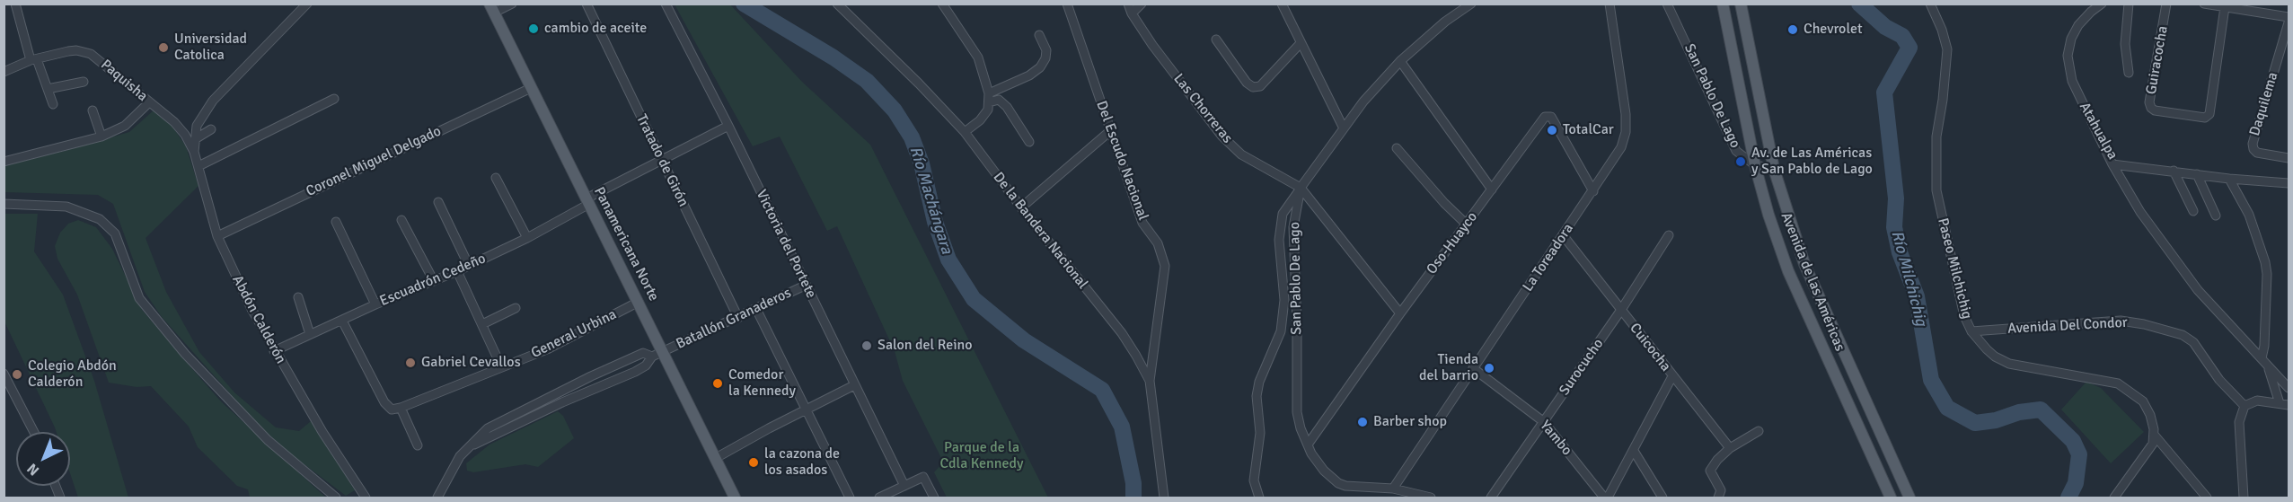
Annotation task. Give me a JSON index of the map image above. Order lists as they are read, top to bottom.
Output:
{
  "streets": {
    "main road": ["Panamericana Norte", "Avenida de las Américas"],
    "street": [
      "Guiracocha",
      "Paquisha",
      "San Pablo De Lago",
      "Daquilema",
      "Las Chorreras",
      "Atahualpa",
      "Tratado de Girón",
      "Del Escudo Nacional",
      "Coronel Miguel Delgado",
      "De la Bandera Nacional",
      "Oso-Huayco",
      "Victoria del Portete",
      "La Toreadora",
      "Paseo Milchichig",
      "Escuadrón Cedeño",
      "Batallón Granaderos",
      "Abdón Calderón",
      "Avenida Del Condor",
      "General Urbina",
      "Cuicocha",
      "Surocucho",
      "Yambo"
    ]
  },
  "crossings": [
    ["Paquisha", "Abdón Calderón"],
    ["San Pablo De Lago", "Las Chorreras"],
    ["San Pablo De Lago", "Oso-Huayco"],
    ["San Pablo De Lago", "La Toreadora"],
    ["San Pablo De Lago", "Avenida de las Américas"],
    ["Tratado de Girón", "Escuadrón Cedeño"],
    ["Tratado de Girón", "Batallón Granaderos"],
    ["Del Escudo Nacional", "De la Bandera Nacional"],
    ["Coronel Miguel Delgado", "Panamericana Norte"],
    ["Coronel Miguel Delgado", "Abdón Calderón"],
    ["Oso-Huayco", "La Toreadora"],
    ["Panamericana Norte", "Escuadrón Cedeño"],
    ["Panamericana Norte", "Batallón Granaderos"],
    ["Panamericana Norte", "General Urbina"],
    ["Victoria del Portete", "Escuadrón Cedeño"],
    ["Victoria del Portete", "Batallón Granaderos"],
    ["La Toreadora", "Cuicocha"],
    ["La Toreadora", "Yambo"],
    ["Paseo Milchichig", "Avenida Del Condor"],
    ["Escuadrón Cedeño", "Abdón Calderón"],
    ["Cuicocha", "Surocucho"],
    ["Cuicocha", "Yambo"],
    ["Surocucho", "Yambo"]
  ],
  "water": ["Río Machángara", "Río Milchichig"],
  "parks": ["Parque de la Cdla Kennedy"],
  "places": [
    "cambio de aceite",
    "Chevrolet",
    "Universidad Catolica",
    "TotalCar",
    "Av. de Las Américas y San Pablo de Lago",
    "Salon del Reino",
    "Gabriel Cevallos",
    "Tienda del barrio",
    "Colegio Abdón Calderón",
    "Comedor la Kennedy",
    "Barber shop",
    "la cazona de los asados"
  ],
  "north": "bottom left"
}
